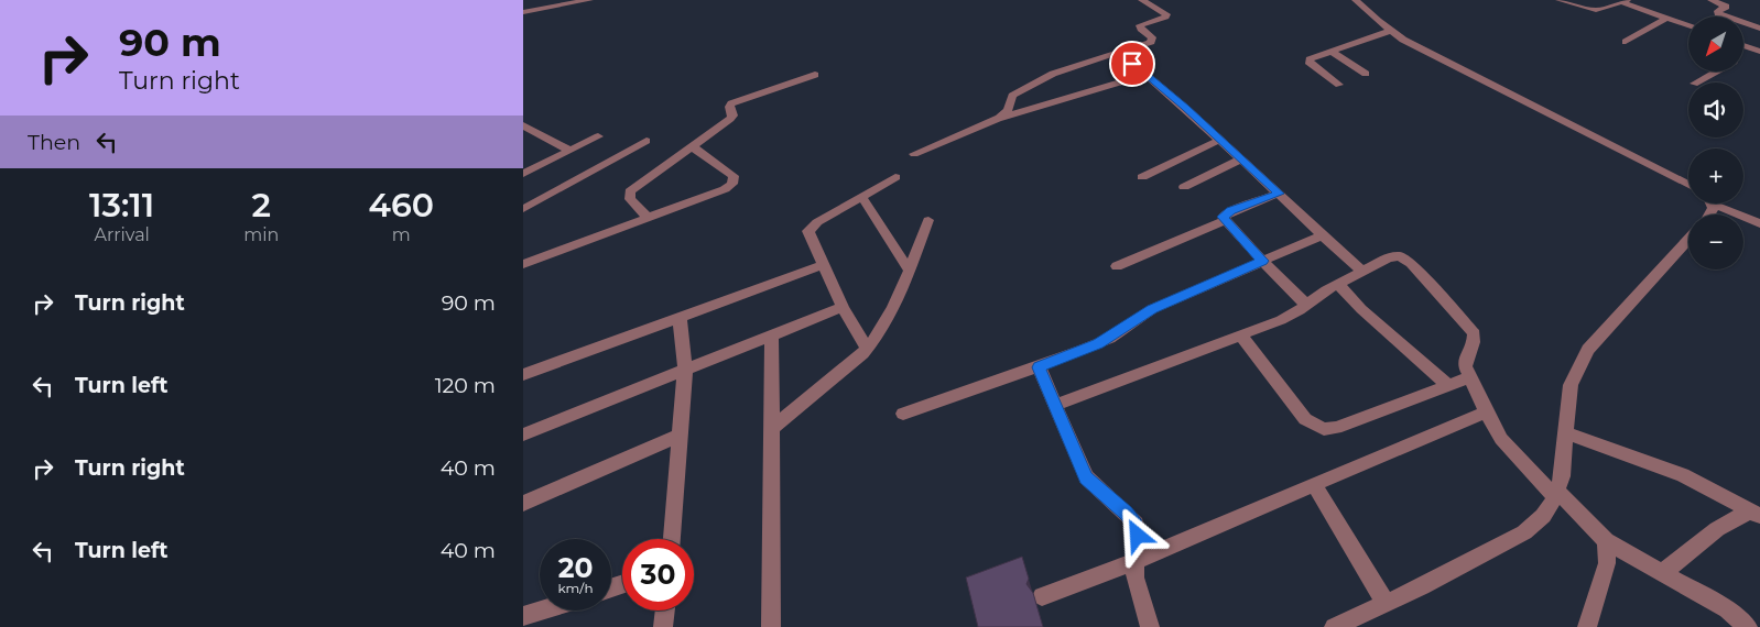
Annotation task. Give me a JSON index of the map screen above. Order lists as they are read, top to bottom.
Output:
{
  "north": "bottom left",
  "page": {
    "turn": ["90 m", "Turn right"],
    "map_buttons": ["+", "−"],
    "then": "Then",
    "eta": [
      "13:11",
      "Arrival",
      "2",
      "min",
      "460",
      "m"
    ],
    "list": [
      {
        "name": "Turn right",
        "value": "90 m"
      },
      {
        "name": "Turn left",
        "value": "120 m"
      },
      {
        "name": "Turn right",
        "value": "40 m"
      },
      {
        "name": "Turn left",
        "value": "40 m"
      }
    ],
    "speed": "20 km/h",
    "limit": "30"
  }
}
